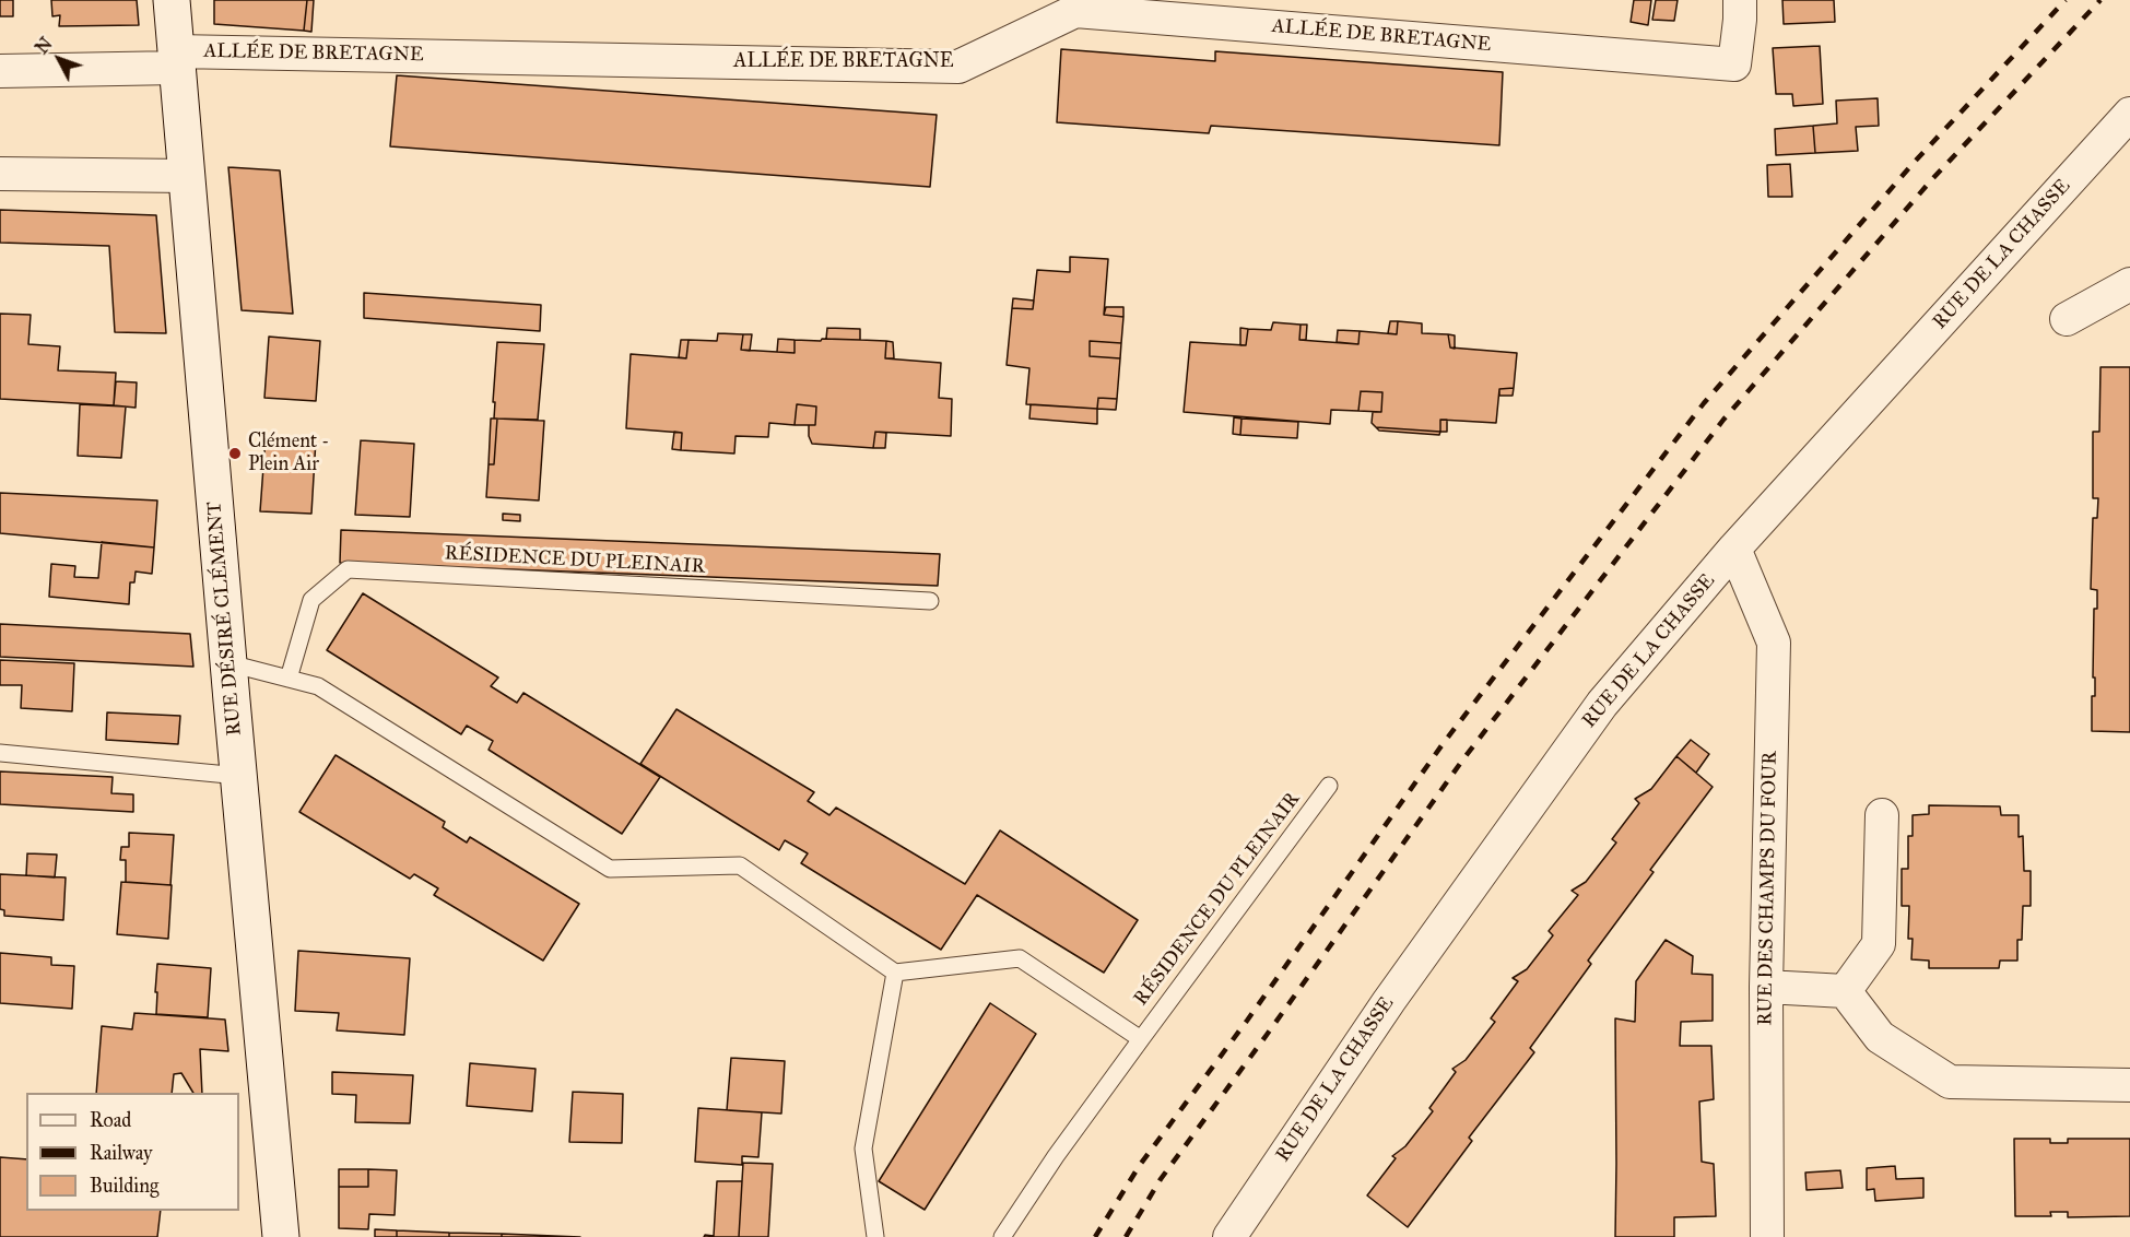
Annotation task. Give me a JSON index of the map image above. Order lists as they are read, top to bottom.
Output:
{
  "streets": {
    "main road": ["RUE DÉSIRÉ CLÉMENT"],
    "street": ["ALLÉE DE BRETAGNE", "RUE DE LA CHASSE", "RUE DES CHAMPS DU FOUR"],
    "lane": ["RÉSIDENCE DU PLEINAIR"]
  },
  "crossings": [
    ["ALLÉE DE BRETAGNE", "RUE DÉSIRÉ CLÉMENT"],
    ["RUE DE LA CHASSE", "RUE DES CHAMPS DU FOUR"]
  ],
  "places": ["Clément - Plein Air"],
  "legend": ["Road", "Railway", "Building"],
  "north": "top left"
}
